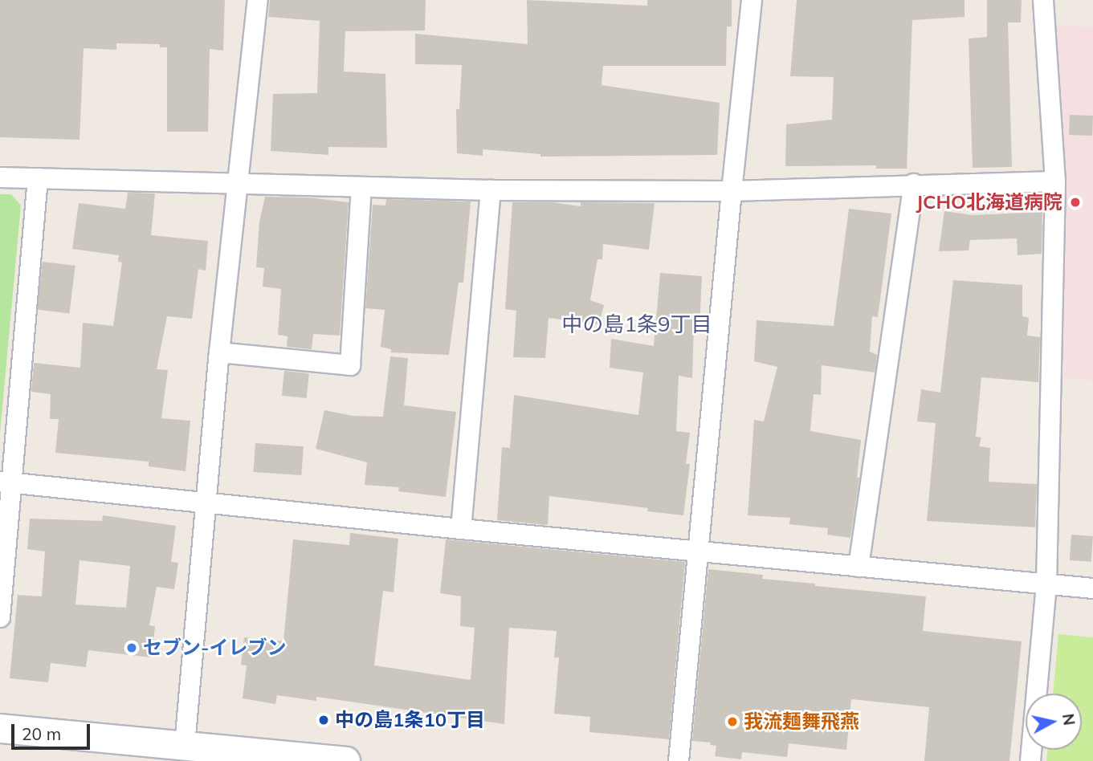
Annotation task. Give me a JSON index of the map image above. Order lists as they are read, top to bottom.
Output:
{
  "districts": ["中の島1条9丁目"],
  "places": [
    "JCHO北海道病院",
    "セブン-イレブン",
    "中の島1条10丁目",
    "我流麺舞飛燕"
  ],
  "scale_bar": "20 m",
  "north": "right"
}
